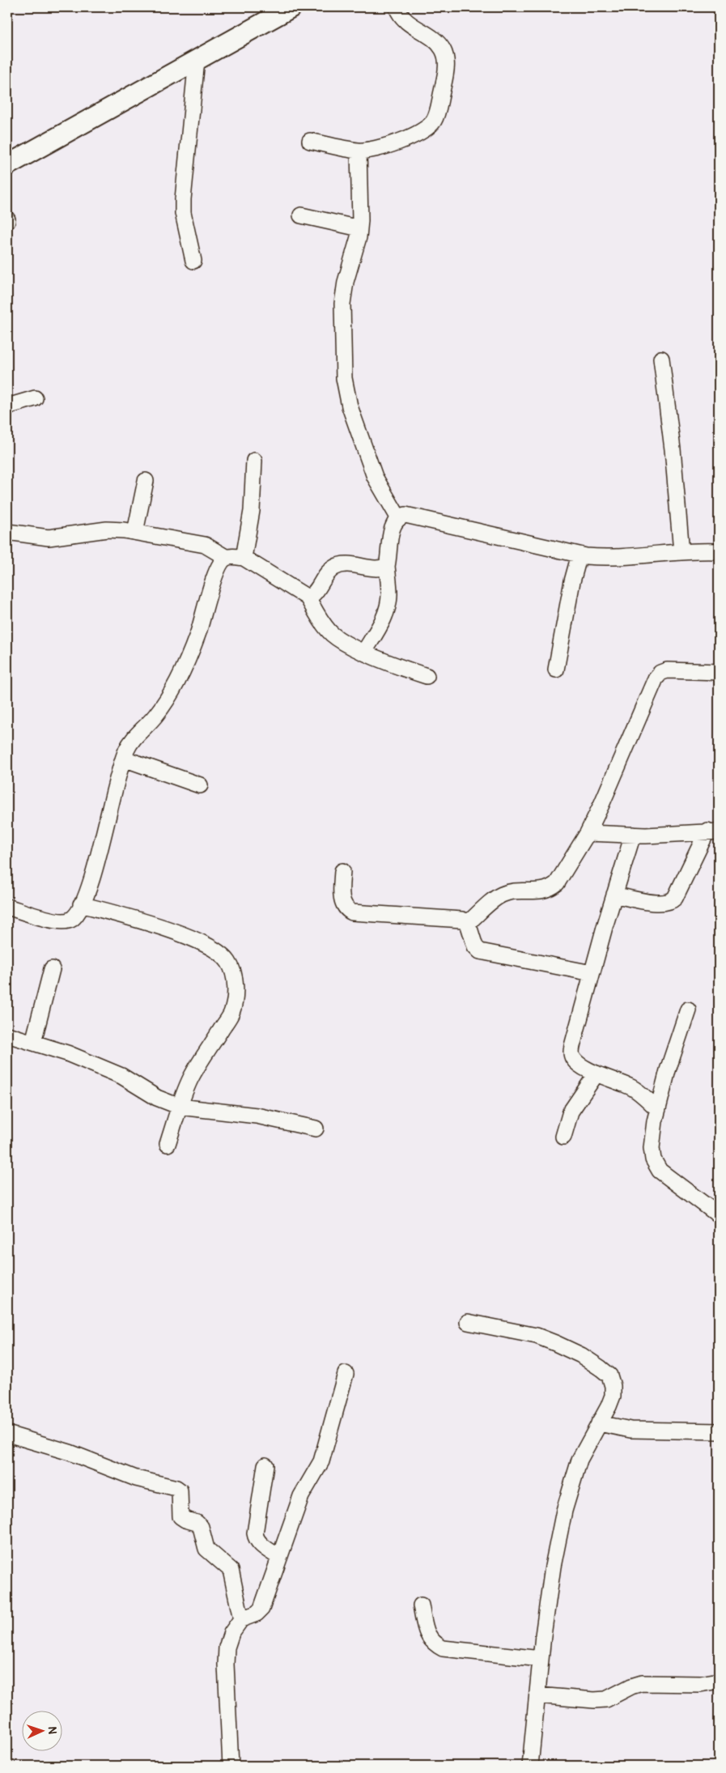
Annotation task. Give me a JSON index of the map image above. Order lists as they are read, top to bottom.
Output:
{
  "north": "right"
}
